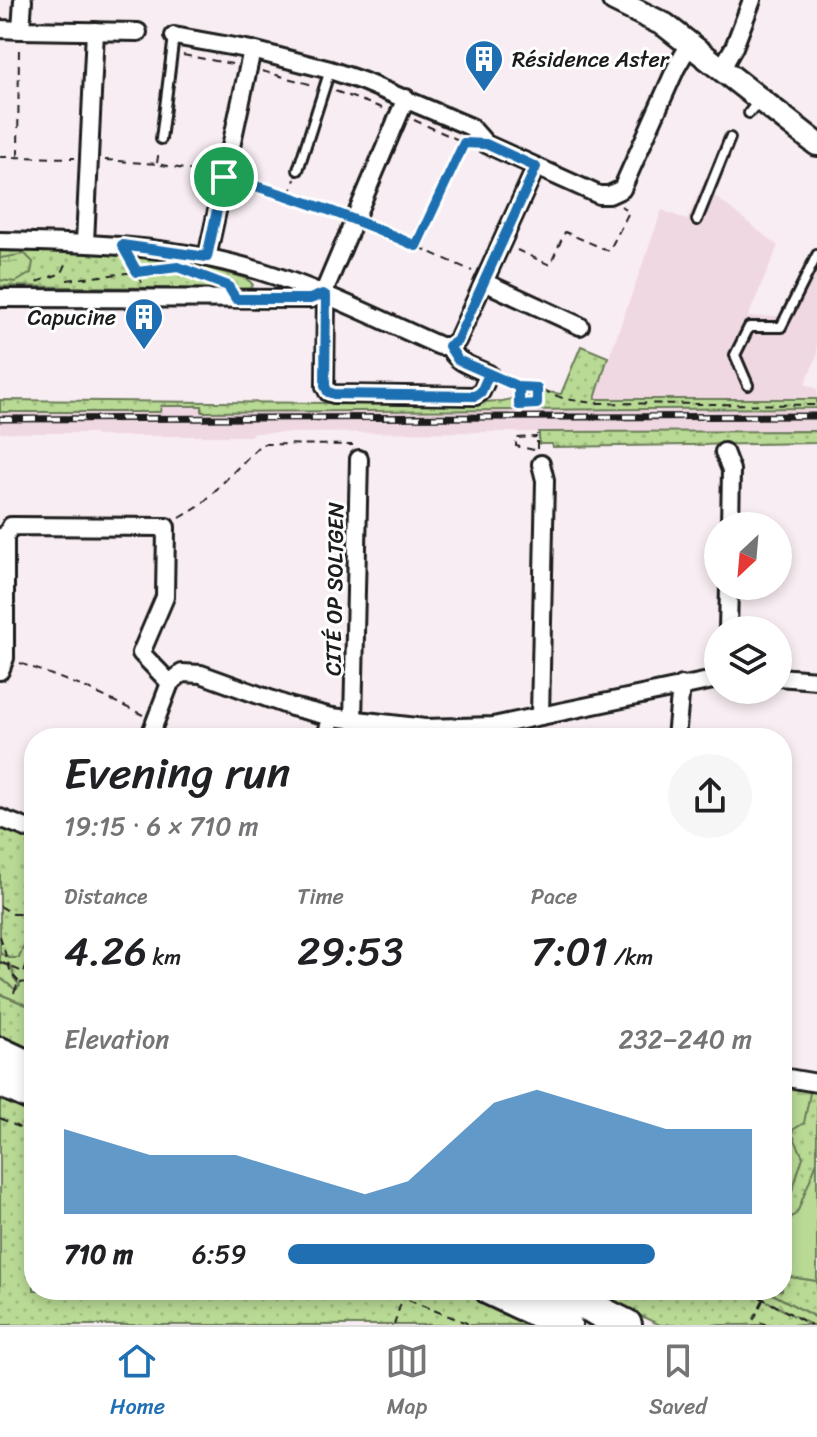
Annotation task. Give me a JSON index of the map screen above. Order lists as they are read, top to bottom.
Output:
{
  "streets": {
    "street": ["CITÉ OP SOLTGEN"]
  },
  "places": {
    "building": ["Résidence Aster", "Capucine"]
  },
  "north": "bottom left",
  "page": {
    "heading": ["Evening run", "19:15 · 6 × 710 m"],
    "stats": [
      ["Distance", "4.26 km"],
      ["Time", "29:53"],
      ["Pace", "7:01 /km"]
    ],
    "chart": ["Elevation", "232–240 m"],
    "list": [
      {
        "name": "710 m",
        "note": "6:59"
      }
    ],
    "tabs": ["Home", "Map", "Saved"]
  }
}
